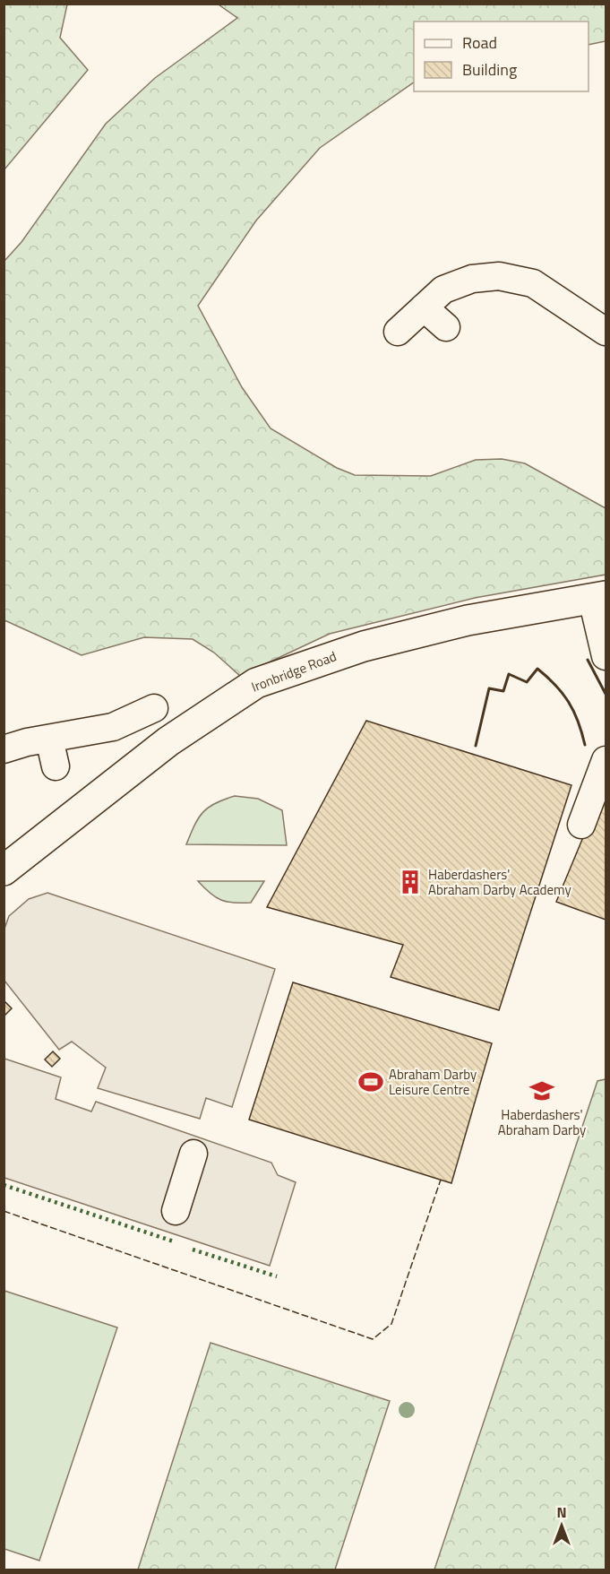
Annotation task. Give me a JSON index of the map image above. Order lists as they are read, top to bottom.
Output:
{
  "streets": {
    "main road": ["Ironbridge Road"]
  },
  "places": {
    "building": ["Haberdashers' Abraham Darby Academy"],
    "sports": ["Abraham Darby Leisure Centre"],
    "school or university": ["Haberdashers' Abraham Darby"]
  },
  "legend": ["Road", "Building"],
  "north": "top"
}
